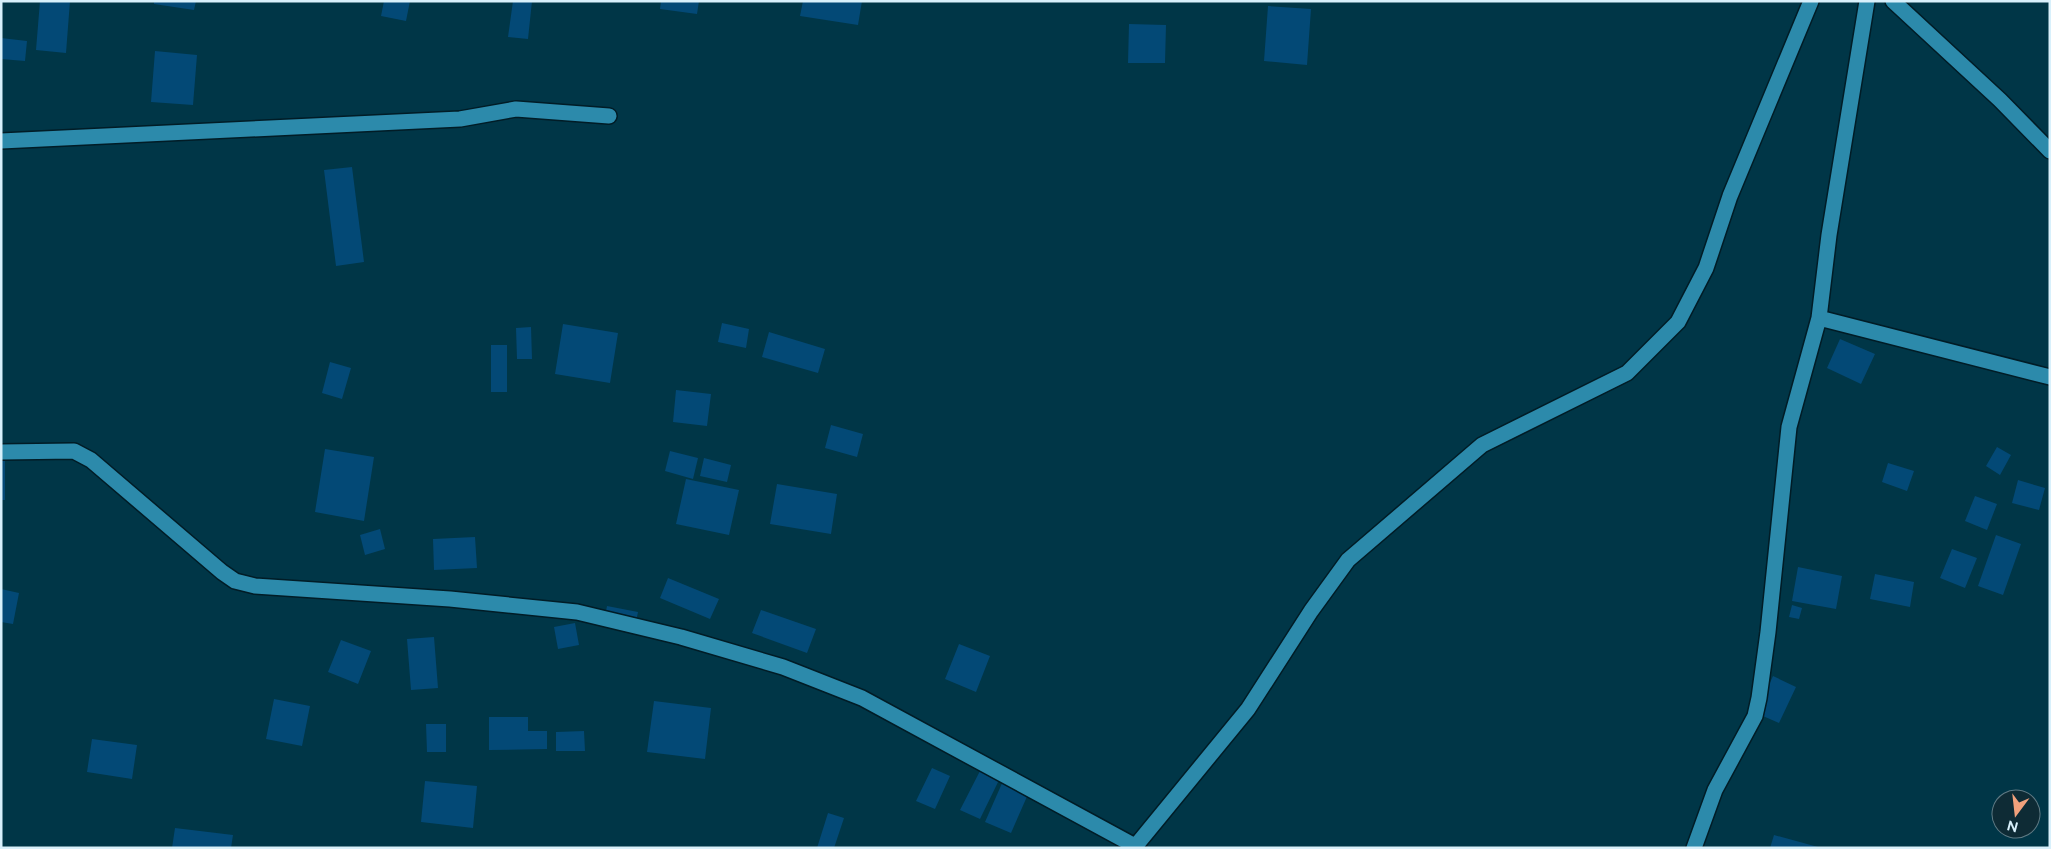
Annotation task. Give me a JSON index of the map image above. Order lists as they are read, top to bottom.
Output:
{
  "north": "bottom"
}
